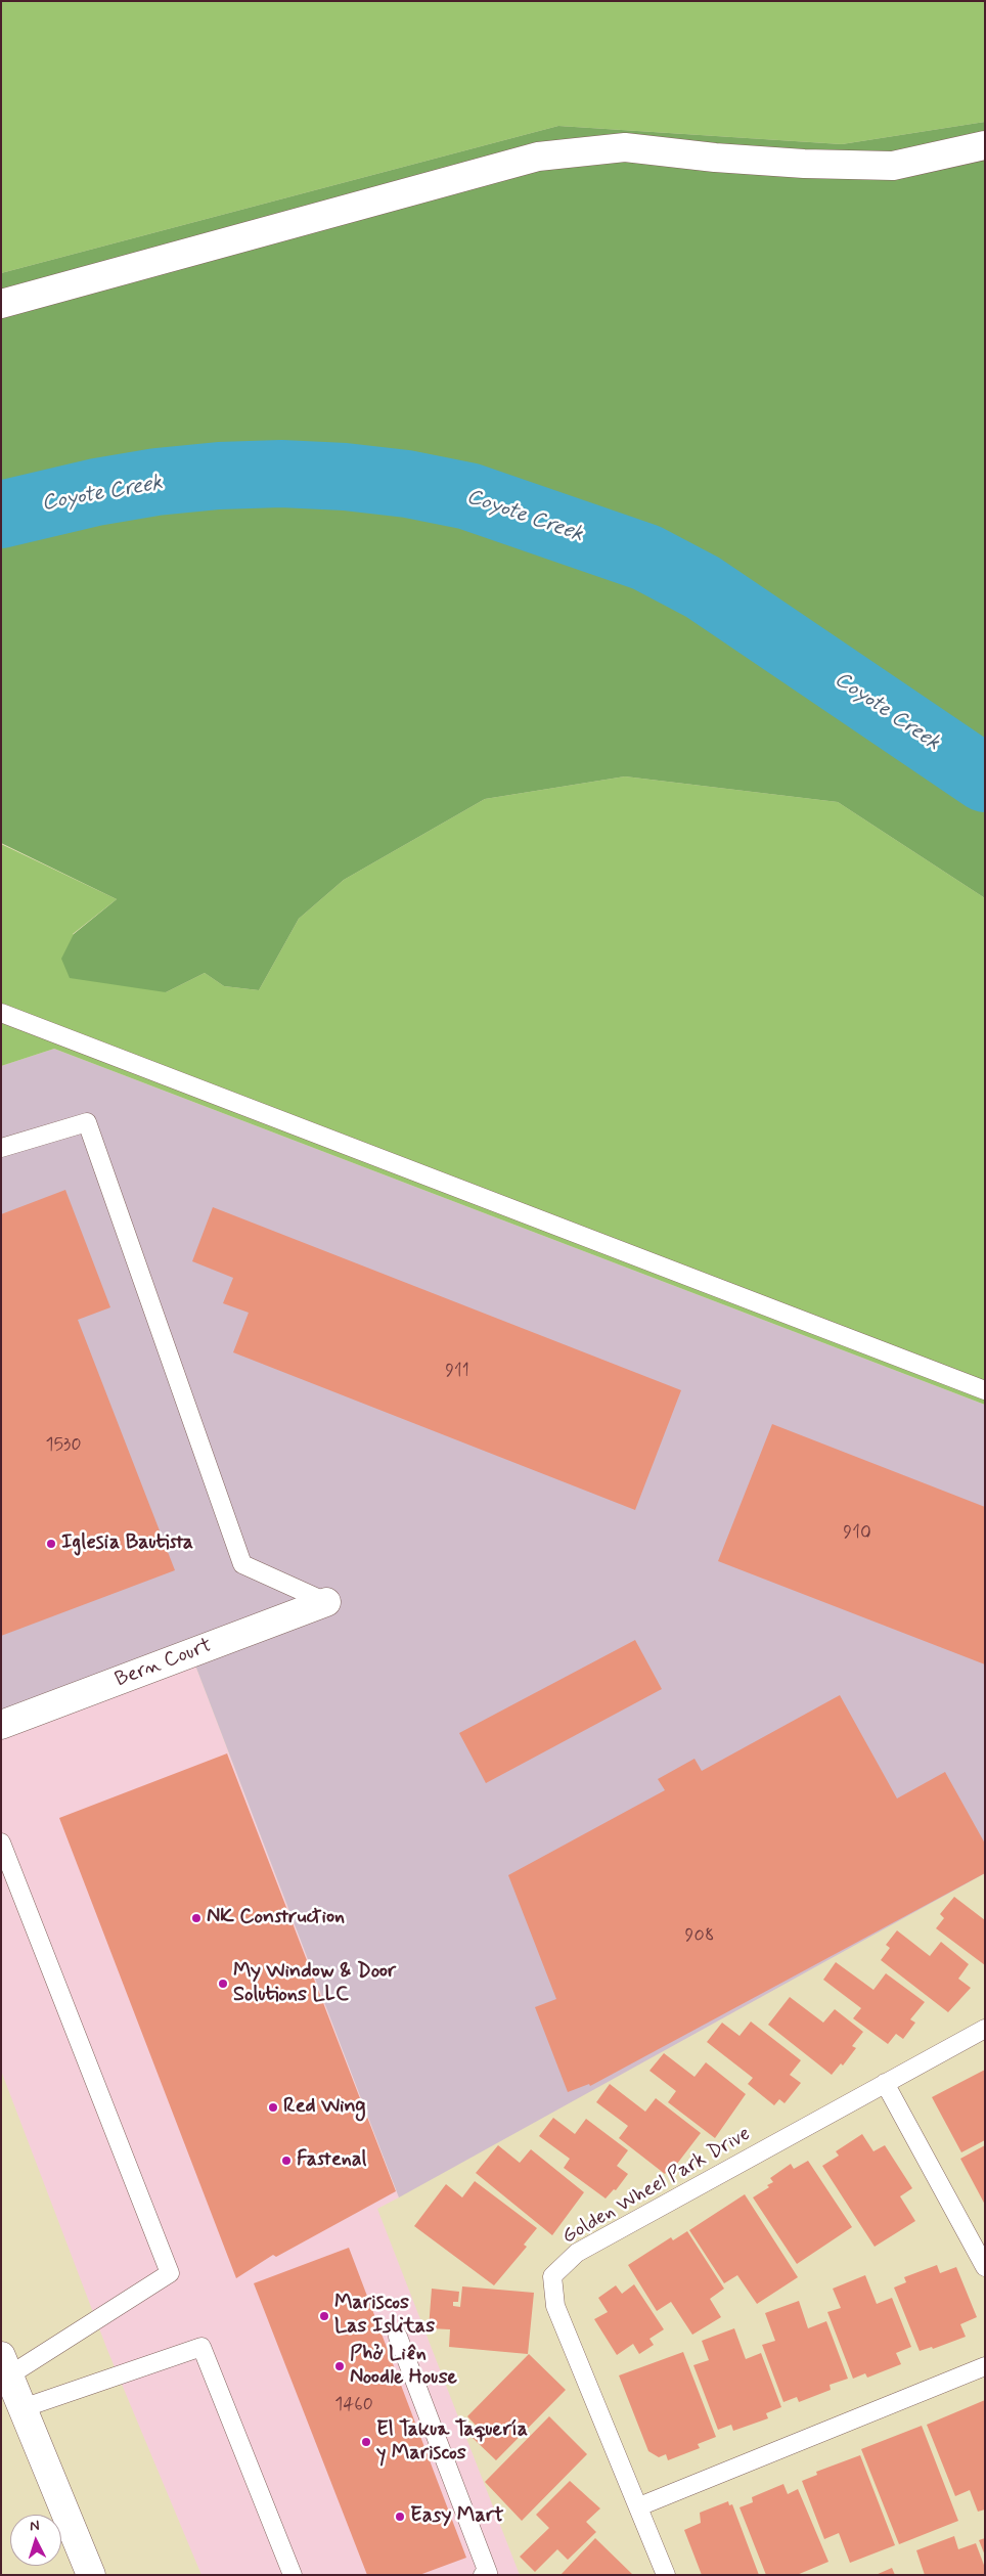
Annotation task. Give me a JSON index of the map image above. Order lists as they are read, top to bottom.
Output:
{
  "streets": {
    "street": ["Bern Court"],
    "lane": ["Golden Wheel Park Drive"]
  },
  "water": ["Coyote Creek"],
  "places": [
    "Iglesia Bautista",
    "NK Construction",
    "My Window & Door Solutions LLC",
    "Red Wing",
    "Fastenal",
    "Mariscos Las Islitas",
    "Phở Liên Noodle House",
    "El Takua Taquería y Mariscos",
    "Easy Mart"
  ],
  "house_numbers": [
    "911",
    "1530",
    "910",
    "908",
    "1460"
  ],
  "north": "top"
}
